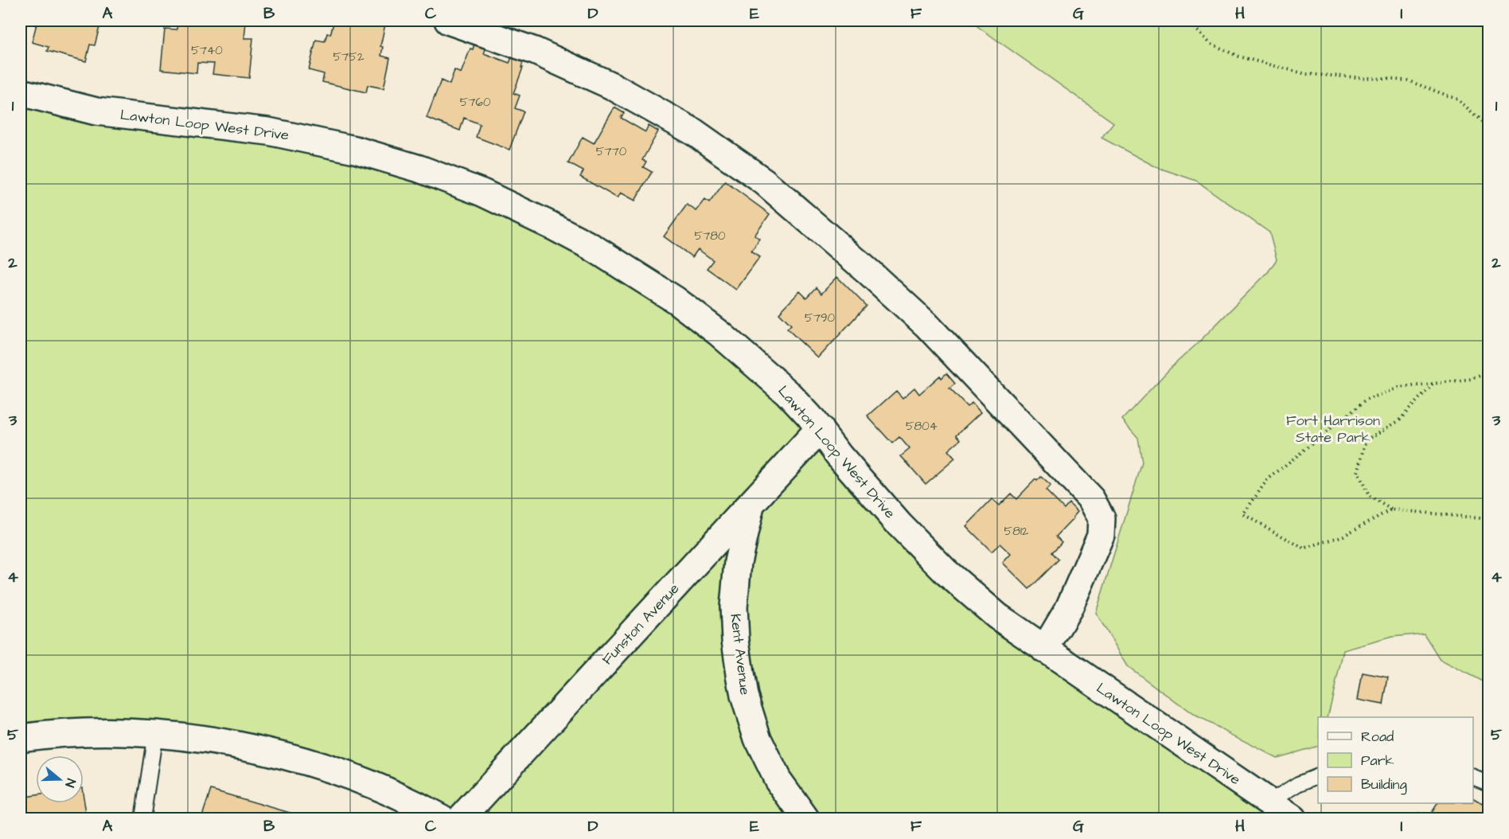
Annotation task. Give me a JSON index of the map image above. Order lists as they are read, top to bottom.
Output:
{
  "streets": {
    "street": ["Lawton Loop West Drive", "Funston Avenue", "Kent Avenue"]
  },
  "crossings": [
    ["Lawton Loop West Drive", "Funston Avenue"],
    ["Funston Avenue", "Kent Avenue"]
  ],
  "parks": ["Fort Harrison State Park"],
  "house_numbers": [
    "5740",
    "5752",
    "5760",
    "5770",
    "5780",
    "5790",
    "5804",
    "5812"
  ],
  "legend": ["Road", "Park", "Building"],
  "north": "right",
  "grid": {
    "columns": [
      "A",
      "B",
      "C",
      "D",
      "E",
      "F",
      "G",
      "H",
      "I"
    ],
    "rows": [
      "1",
      "2",
      "3",
      "4",
      "5"
    ]
  }
}
